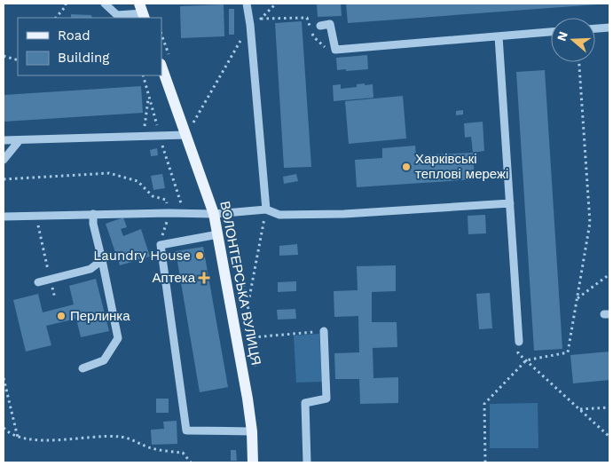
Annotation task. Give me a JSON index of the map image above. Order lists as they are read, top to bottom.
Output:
{
  "streets": {
    "main road": ["ВОЛОНТЕРСЬКА ВУЛИЦЯ"]
  },
  "places": {
    "other": ["Харківські теплові мережі", "Laundry House", "Перлинка"],
    "health": ["Аптека"]
  },
  "legend": ["Road", "Building"],
  "north": "left"
}
